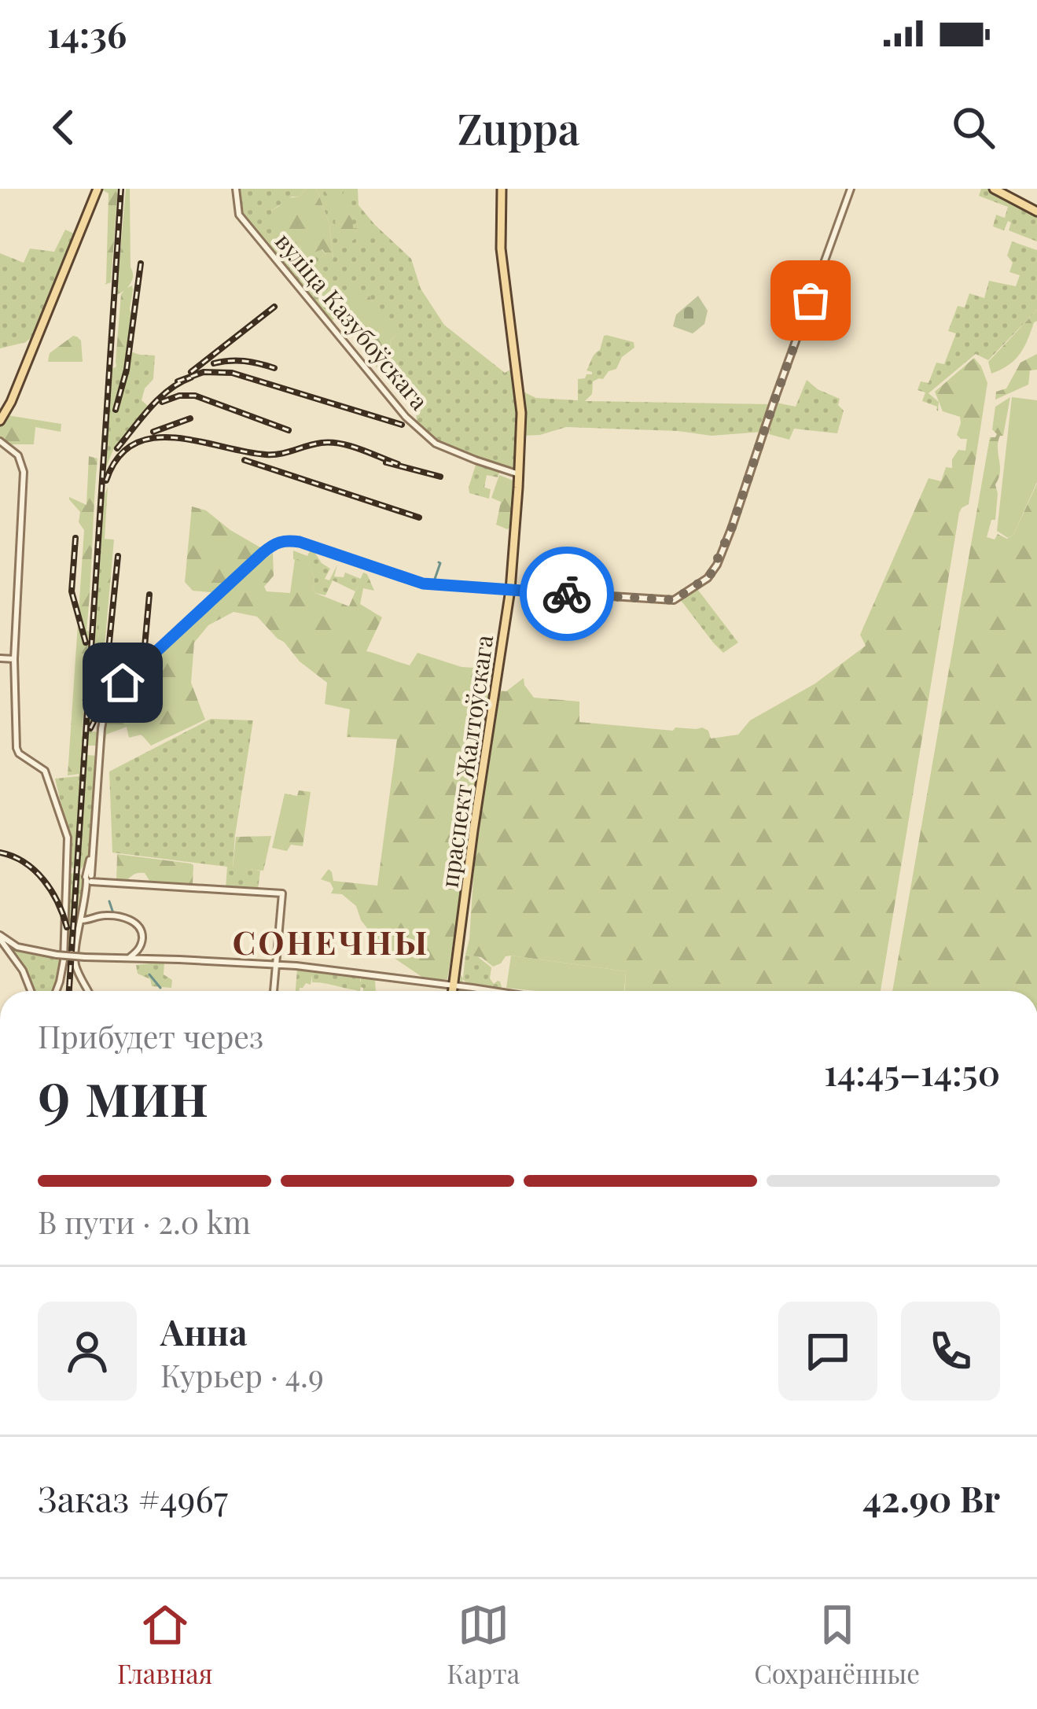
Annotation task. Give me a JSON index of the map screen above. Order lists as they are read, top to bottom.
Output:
{
  "streets": {
    "main road": ["праспект Жалтоўскага"],
    "street": ["вуліца Казубоўскага"]
  },
  "crossings": [
    ["вуліца Казубоўскага", "праспект Жалтоўскага"]
  ],
  "districts": ["СОНЕЧНЫ"],
  "page": {
    "status": "14:36",
    "header": "Zuppa",
    "heading": ["9 мин", "Прибудет через", "14:45–14:50"],
    "panel": [
      "Анна",
      "Курьер · 4.9",
      "Заказ #4967",
      "42.90 Br"
    ],
    "bar": "В пути · 2.0 km",
    "tabs": ["Главная", "Карта", "Сохранённые"]
  }
}
